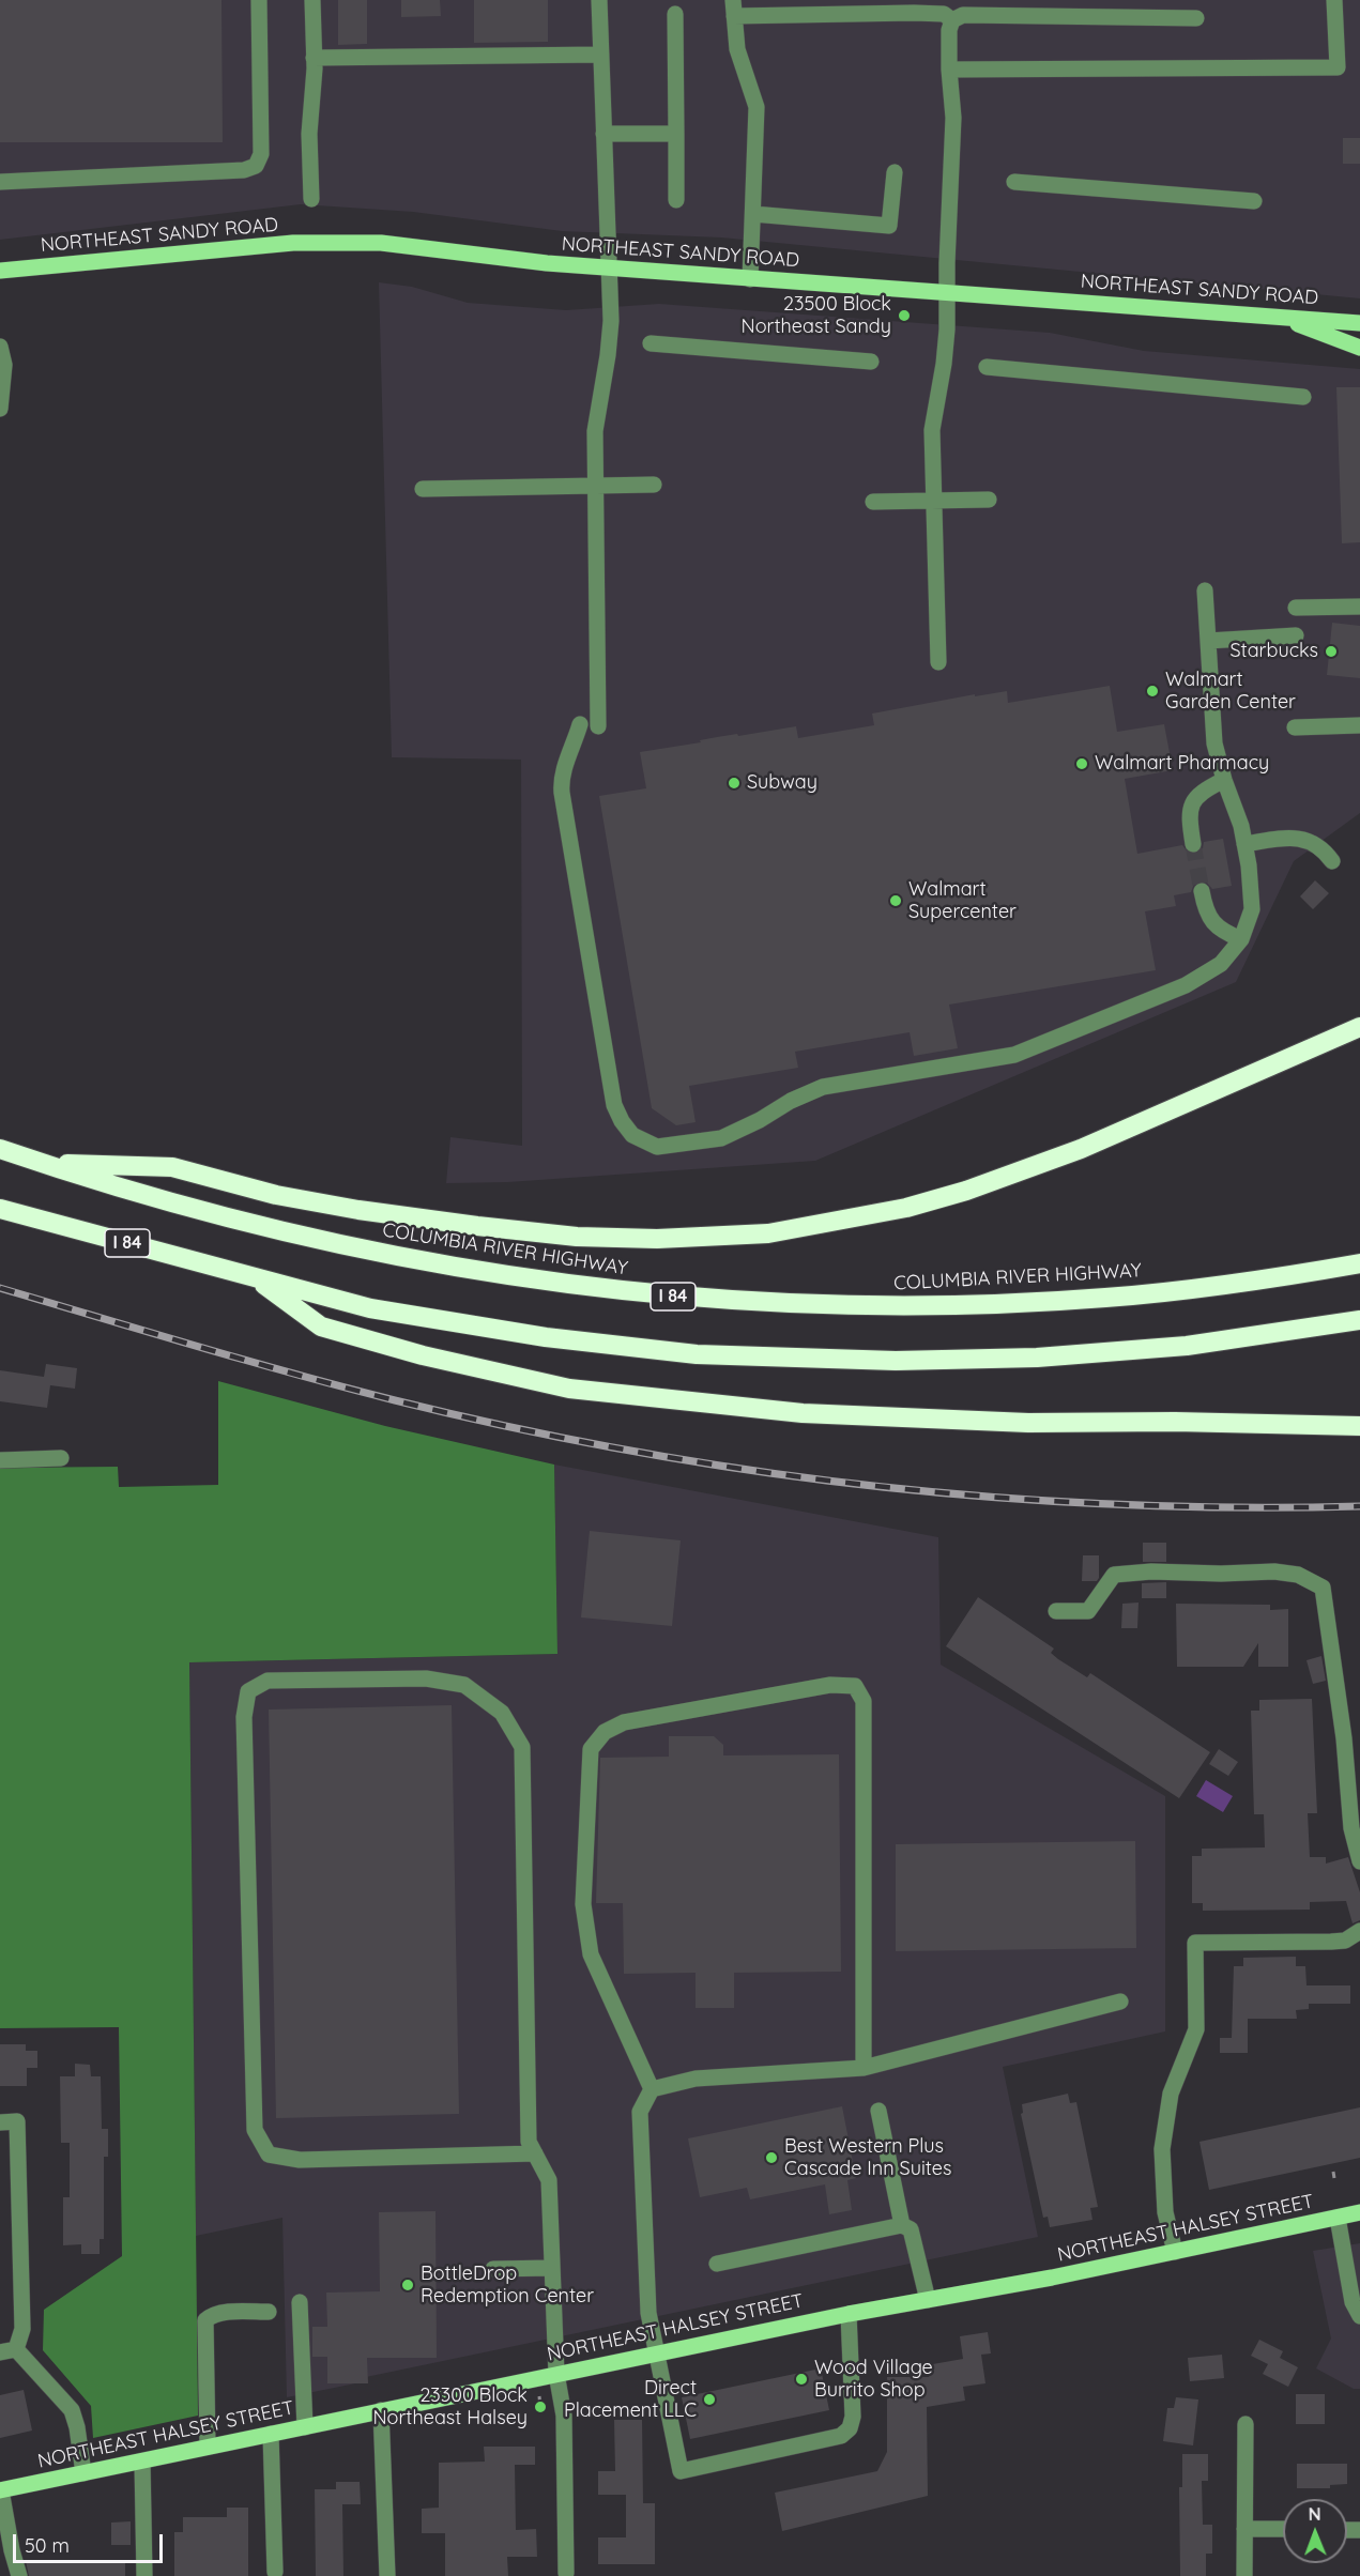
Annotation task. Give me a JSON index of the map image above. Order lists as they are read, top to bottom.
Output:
{
  "streets": {
    "highway": ["I 84", "COLUMBIA RIVER HIGHWAY"],
    "main road": ["NORTHEAST SANDY ROAD", "NORTHEAST HALSEY STREET"]
  },
  "places": [
    "23500 Block Northeast Sandy",
    "Starbucks",
    "Walmart Garden Center",
    "Walmart Pharmacy",
    "Subway",
    "Walmart Supercenter",
    "Best Western Plus Cascade Inn Suites",
    "BottleDrop Redemption Center",
    "Wood Village Burrito Shop",
    "Direct Placement LLC",
    "23300 Block Northeast Halsey"
  ],
  "scale_bar": "50 m",
  "north": "top"
}
